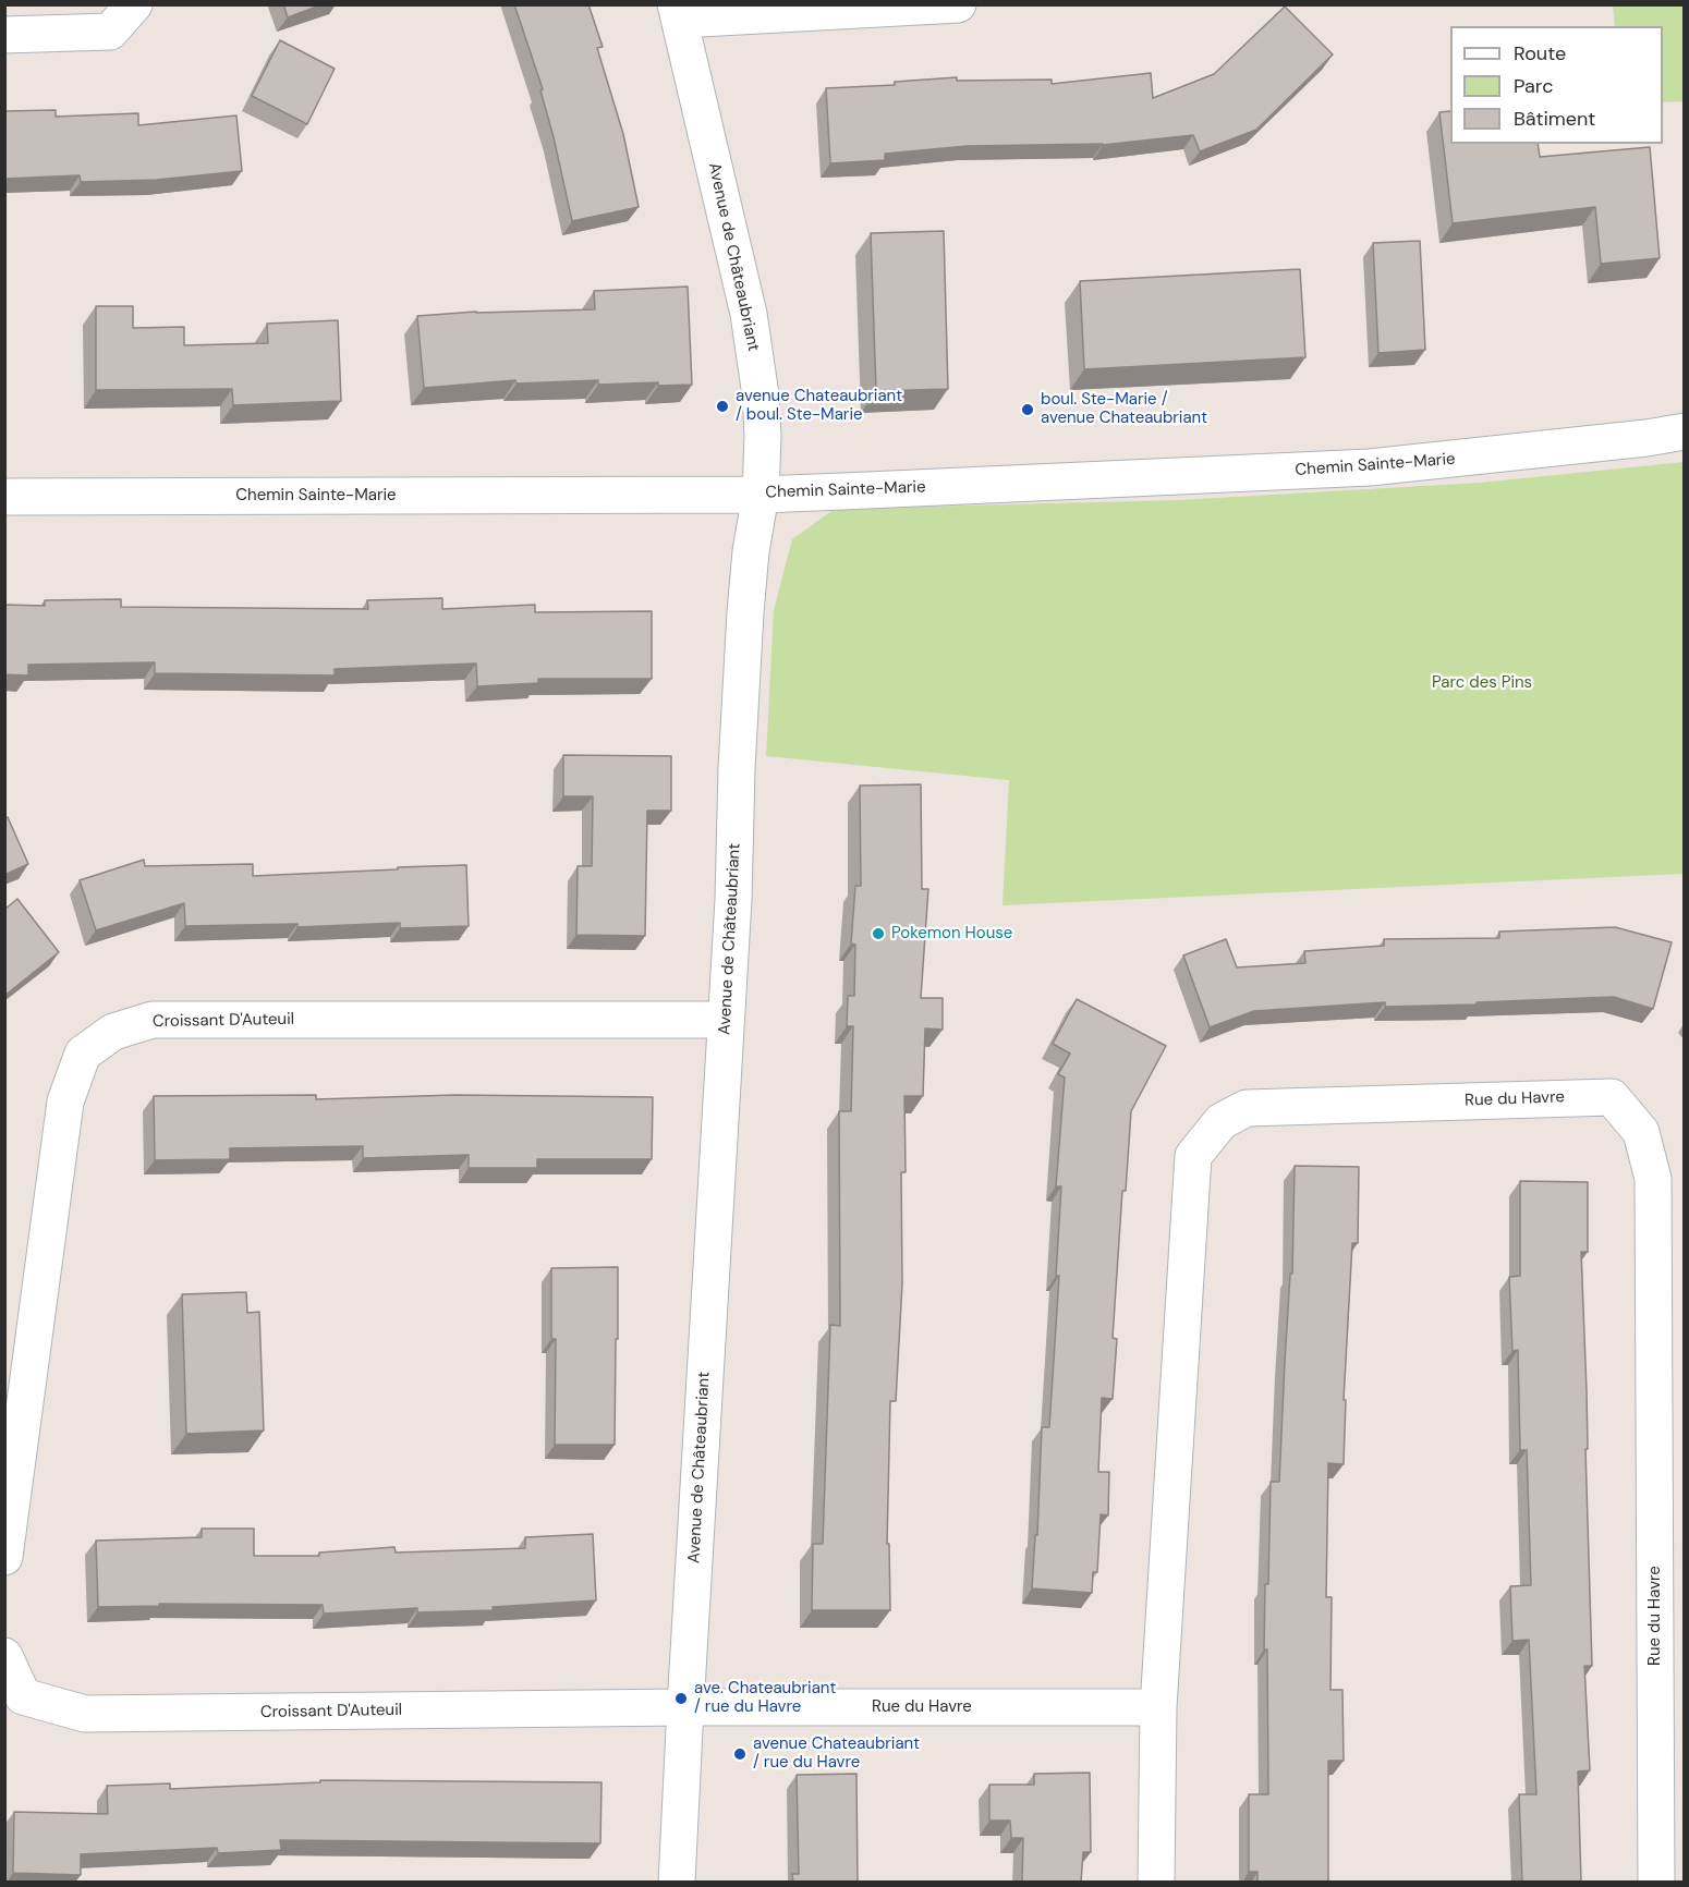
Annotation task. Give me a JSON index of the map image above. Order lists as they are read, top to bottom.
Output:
{
  "streets": {
    "street": [
      "Avenue de Châteaubriant",
      "Chemin Sainte-Marie",
      "Croissant D'Auteuil",
      "Rue du Havre"
    ]
  },
  "crossings": [
    ["Avenue de Châteaubriant", "Chemin Sainte-Marie"],
    ["Avenue de Châteaubriant", "Croissant D'Auteuil"],
    ["Avenue de Châteaubriant", "Rue du Havre"],
    ["Croissant D'Auteuil", "Rue du Havre"]
  ],
  "parks": ["Parc des Pins"],
  "places": [
    "avenue Chateaubriant / boul. Ste-Marie",
    "boul. Ste-Marie / avenue Chateaubriant",
    "Pokemon House",
    "ave. Chateaubriant / rue du Havre",
    "avenue Chateaubriant / rue du Havre"
  ],
  "legend": ["Route", "Parc", "Bâtiment"]
}
